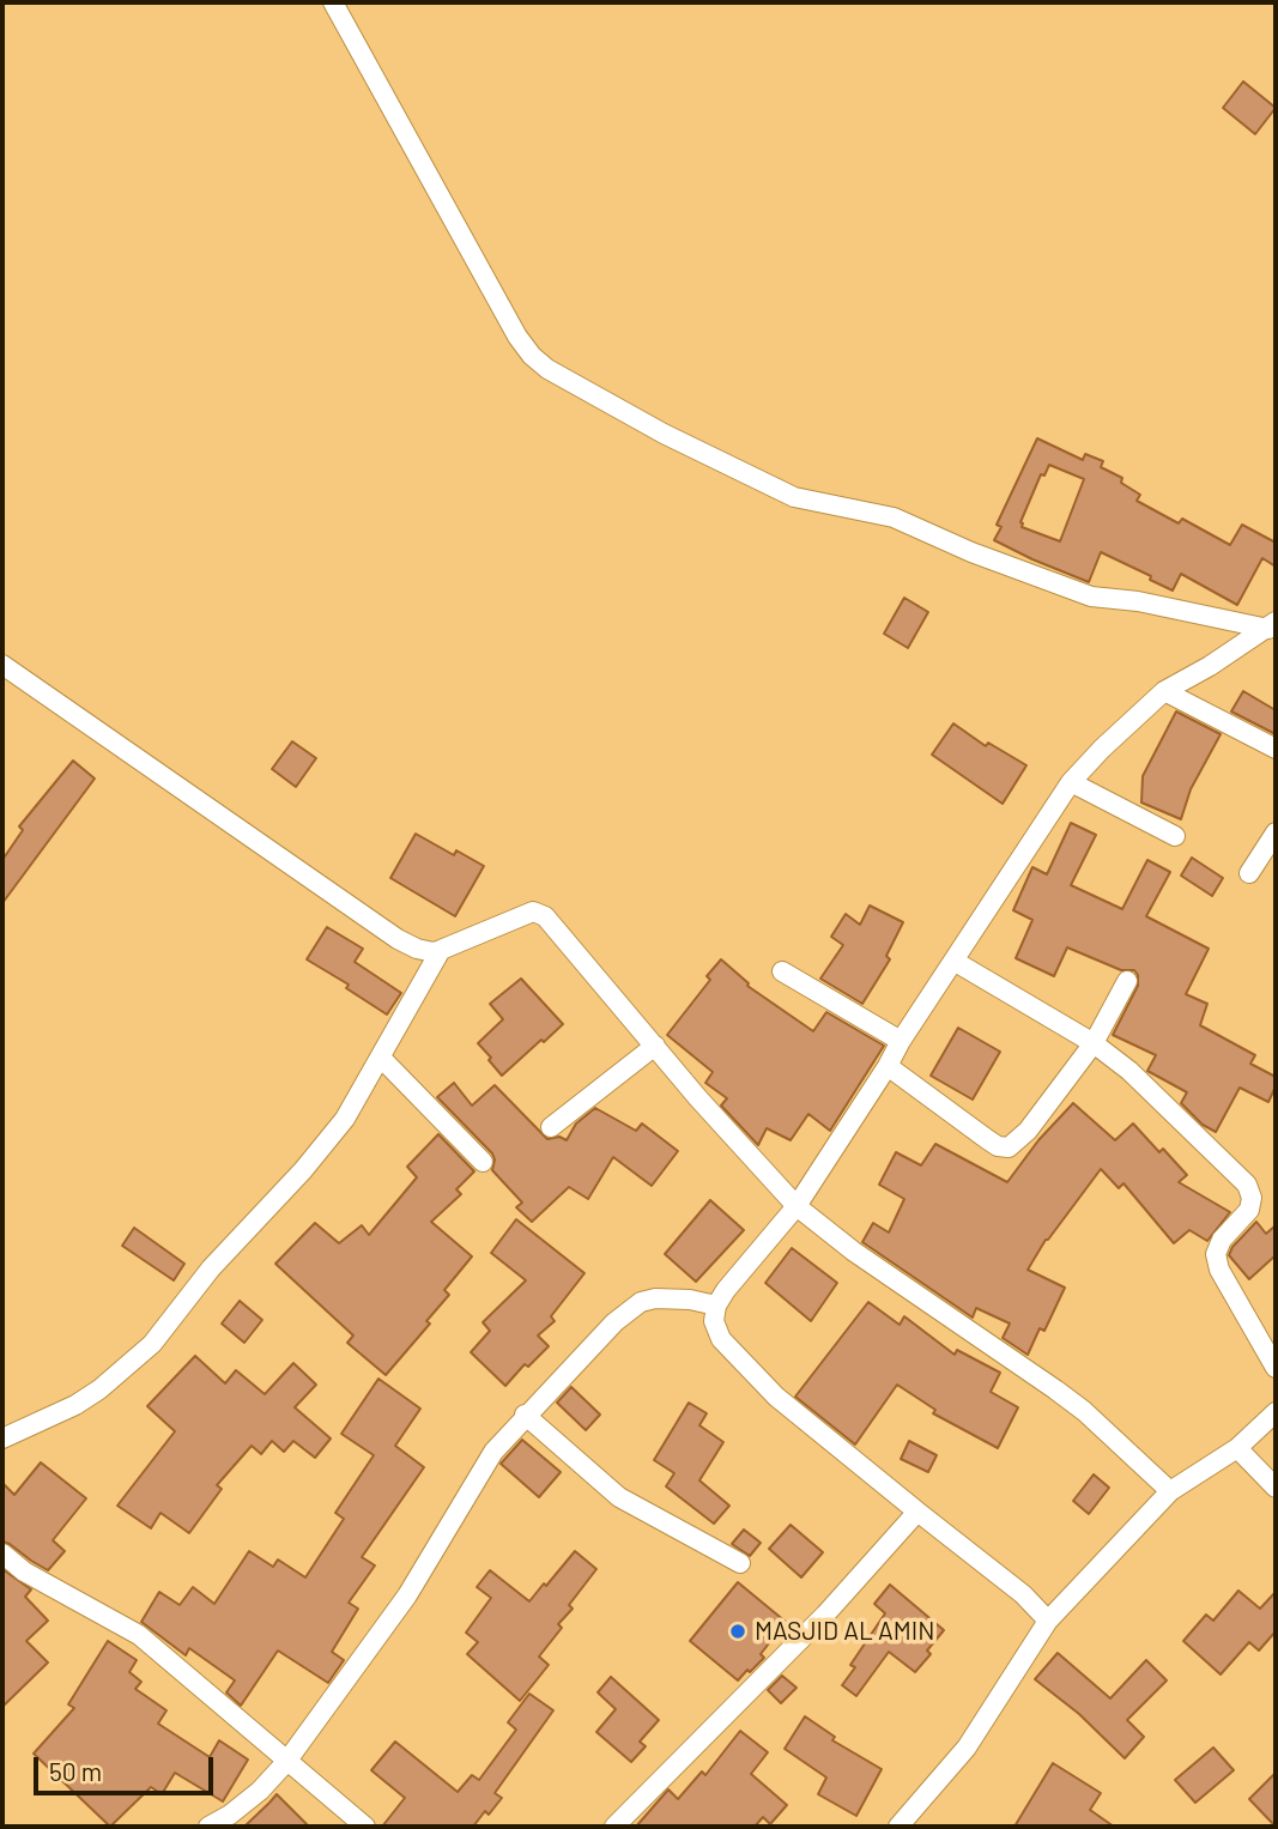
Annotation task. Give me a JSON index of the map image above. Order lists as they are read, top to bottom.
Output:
{
  "places": ["MASJID AL AMIN"],
  "scale_bar": "50 m"
}
